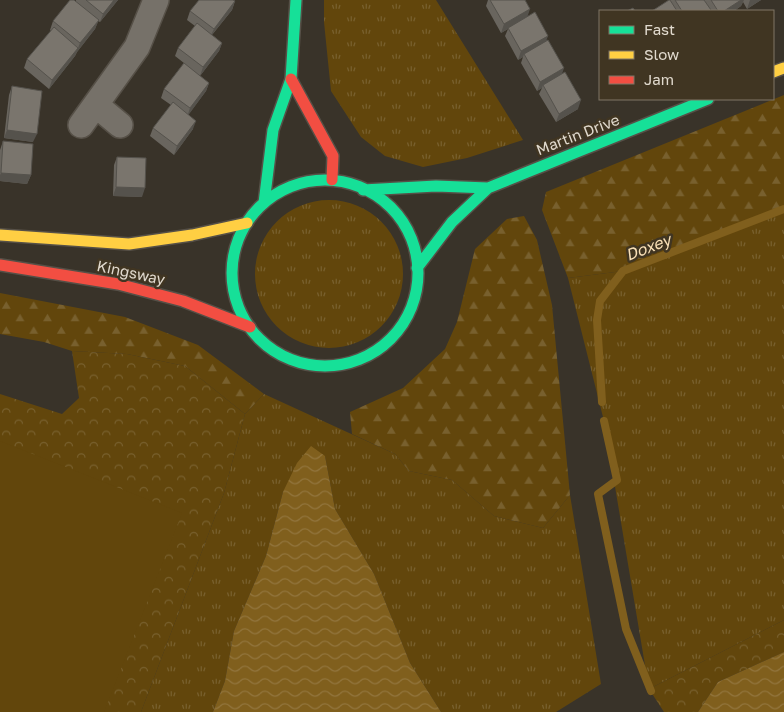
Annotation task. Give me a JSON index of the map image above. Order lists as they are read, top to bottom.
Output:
{
  "streets": {
    "main road": ["Martin Drive", "Kingsway"]
  },
  "crossings": [
    ["Martin Drive", "Kingsway"]
  ],
  "water": ["Doxey"],
  "legend": ["Fast", "Slow", "Jam"]
}
